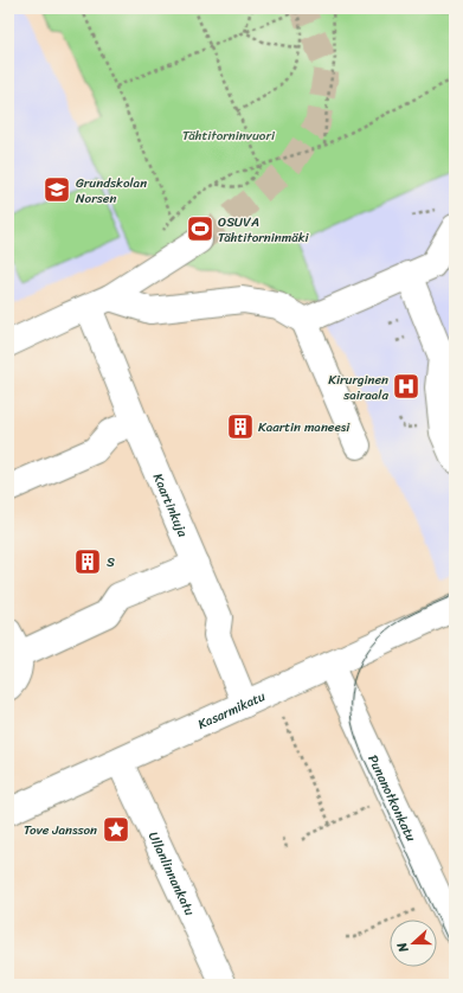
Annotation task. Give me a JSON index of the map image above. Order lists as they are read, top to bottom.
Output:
{
  "streets": {
    "street": [
      "Kaartinkuja",
      "Kasarmikatu",
      "Punanotkonkatu",
      "Ullanlinnankatu"
    ]
  },
  "crossings": [
    ["Kaartinkuja", "Kasarmikatu"],
    ["Kasarmikatu", "Punanotkonkatu"],
    ["Kasarmikatu", "Ullanlinnankatu"]
  ],
  "parks": ["Tähtitorninvuori"],
  "places": {
    "school or university": ["Grundskolan Norsen"],
    "sports": ["OSUVA Tähtitorninmäki"],
    "hospital": ["Kirurginen sairaala"],
    "building": ["Kaartin maneesi", "S"],
    "place": ["Tove Jansson"]
  },
  "north": "left"
}
